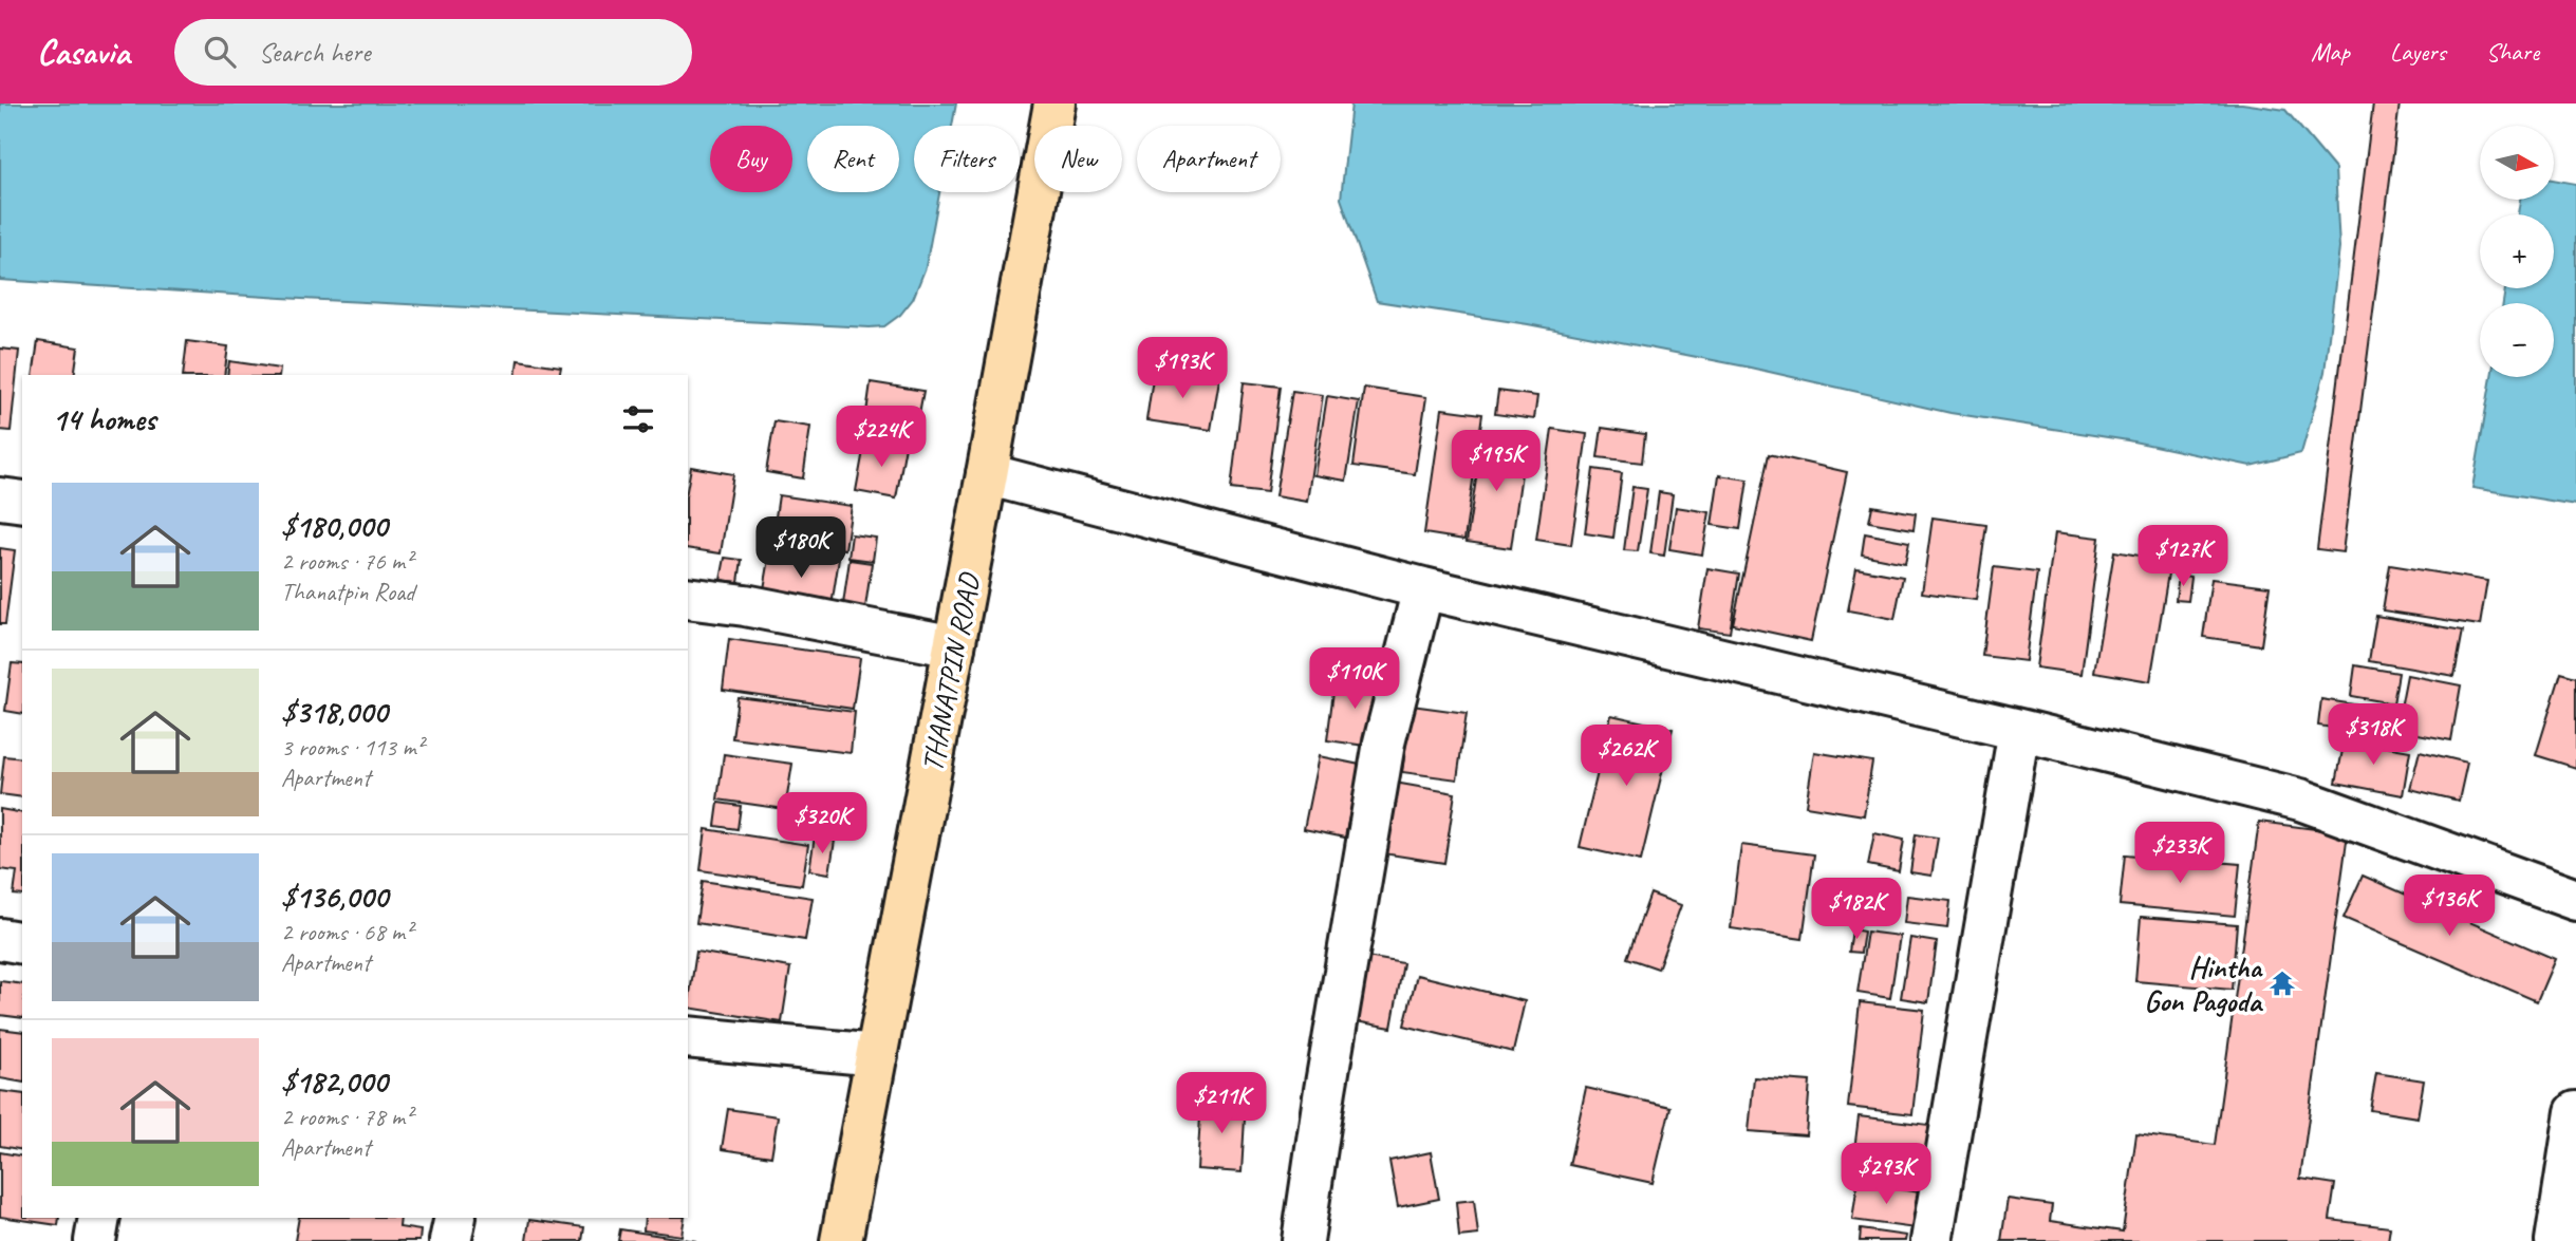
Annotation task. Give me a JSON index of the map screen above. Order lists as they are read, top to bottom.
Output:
{
  "streets": {
    "main road": ["THANATPIN ROAD"]
  },
  "places": {
    "temple": ["Hintha Gon Pagoda"]
  },
  "north": "right",
  "page": {
    "header": "Casavia",
    "search": "Search here",
    "nav": ["Map", "Layers", "Share"],
    "map_buttons": ["+", "−"],
    "chip": [
      "Buy",
      "Rent",
      "Filters",
      "New",
      "Apartment"
    ],
    "price": [
      "$193K",
      "$224K",
      "$195K",
      "$180K",
      "$127K",
      "$110K",
      "$318K",
      "$262K",
      "$320K",
      "$233K",
      "$136K",
      "$182K",
      "$211K",
      "$293K"
    ],
    "heading": "14 homes",
    "list": [
      {
        "name": "$180,000",
        "note": "2 rooms · 76 m² · Thanatpin Road"
      },
      {
        "name": "$318,000",
        "note": "3 rooms · 113 m² · Apartment"
      },
      {
        "name": "$136,000",
        "note": "2 rooms · 68 m² · Apartment"
      },
      {
        "name": "$182,000",
        "note": "2 rooms · 78 m² · Apartment"
      }
    ]
  }
}
